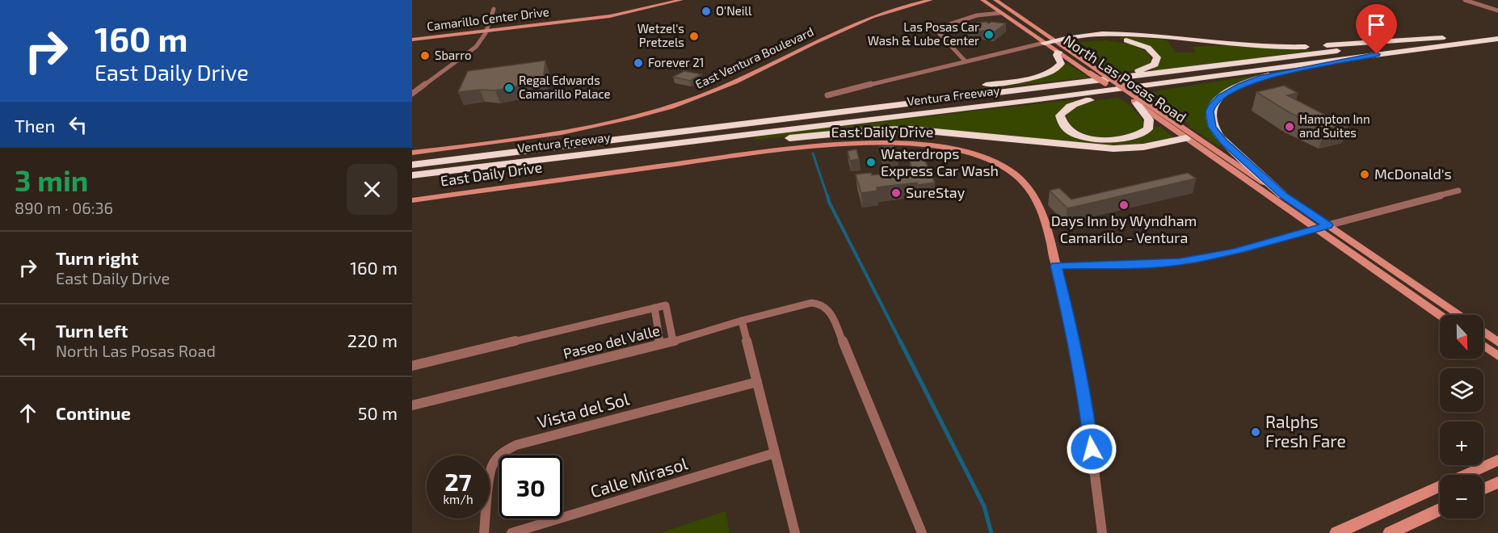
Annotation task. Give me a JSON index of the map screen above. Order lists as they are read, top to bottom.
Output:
{
  "streets": {
    "highway": ["Ventura Freeway"],
    "main road": [
      "Camarillo Center Drive",
      "East Ventura Boulevard",
      "North Las Posas Road",
      "East Daily Drive"
    ],
    "street": ["Paseo del Valle", "Vista del Sol", "Calle Mirasol"]
  },
  "places": [
    "O'Neill",
    "Las Posas Car Wash & Lube Center",
    "Wetzel's Pretzels",
    "Sbarro",
    "Forever 21",
    "Regal Edwards Camarillo Palace",
    "Hampton Inn and Suites",
    "Waterdrops Express Car Wash",
    "McDonald's",
    "SureStay",
    "Days Inn by Wyndham Camarillo - Ventura",
    "Ralphs Fresh Fare"
  ],
  "north": "bottom",
  "page": {
    "turn": ["160 m", "East Daily Drive"],
    "then": "Then",
    "heading": ["3 min", "890 m · 06:36"],
    "list": [
      {
        "name": "Turn right",
        "note": "East Daily Drive",
        "value": "160 m"
      },
      {
        "name": "Turn left",
        "note": "North Las Posas Road",
        "value": "220 m"
      },
      {
        "name": "Continue",
        "value": "50 m"
      }
    ],
    "map_buttons": ["+", "−"],
    "speed": "27 km/h",
    "limit": "30"
  }
}
